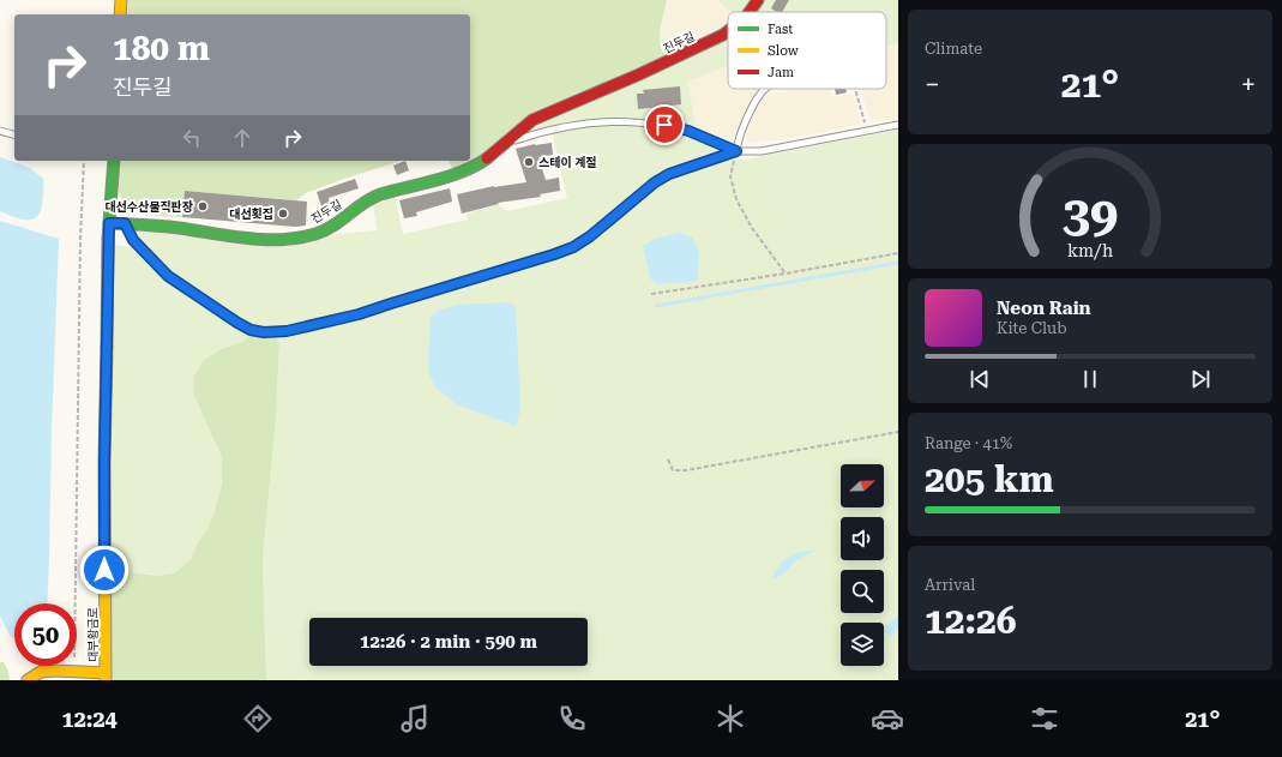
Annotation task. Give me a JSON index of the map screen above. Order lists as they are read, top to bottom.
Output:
{
  "streets": {
    "street": ["진두길", "대부황금로"]
  },
  "crossings": [
    ["진두길", "대부황금로"]
  ],
  "places": ["스테이 계절", "대선수산물직판장", "대선횟집"],
  "legend": ["Fast", "Slow", "Jam"],
  "north": "right",
  "page": {
    "tile": [
      "Climate",
      ["Range · 41%", "205 km"],
      ["Arrival", "12:26"]
    ],
    "turn": ["180 m", "진두길"],
    "heat": ["−", "21°", "+"],
    "song": ["Neon Rain", "Kite Club"],
    "limit": "50",
    "trip": "12:26 · 2 min · 590 m",
    "tabs": ["12:24", "21°"],
    "gauge": ["39", "km/h"]
  }
}
